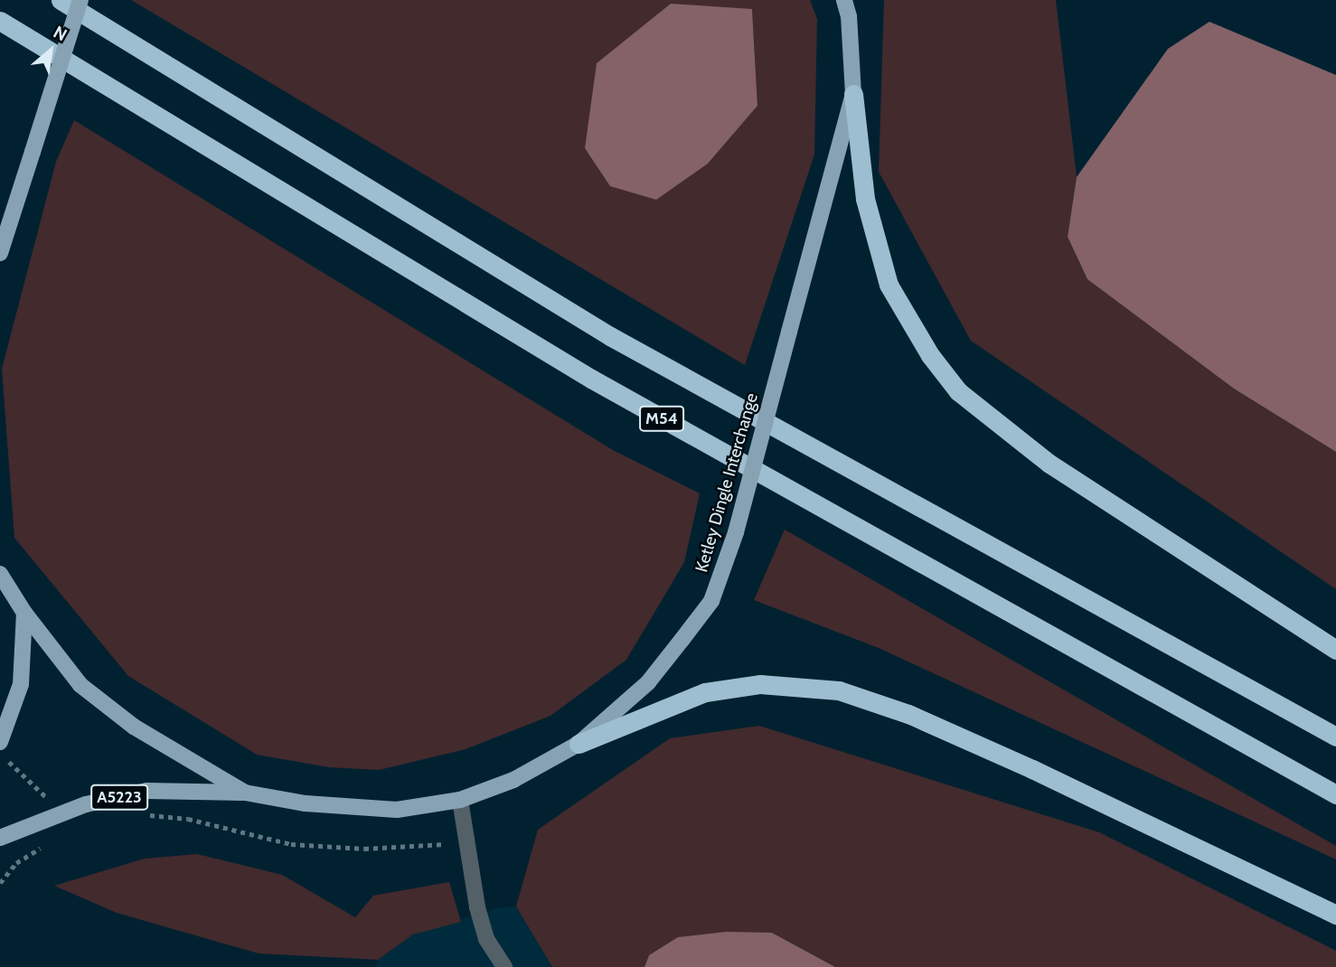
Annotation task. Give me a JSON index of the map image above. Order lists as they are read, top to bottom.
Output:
{
  "streets": {
    "highway": ["M54"],
    "main road": ["Ketley Dingle Interchange", "A5223"]
  },
  "crossings": [
    ["Ketley Dingle Interchange", "A5223"]
  ],
  "north": "top right"
}
